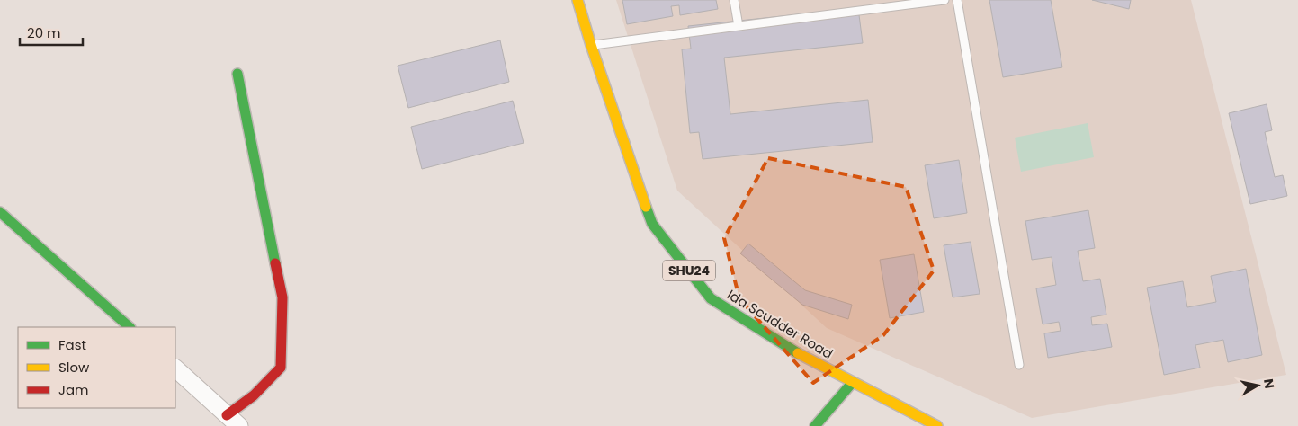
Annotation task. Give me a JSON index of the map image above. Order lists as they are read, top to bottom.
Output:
{
  "streets": {
    "street": ["SHU24", "Ida Scudder Road"]
  },
  "legend": ["Fast", "Slow", "Jam"],
  "scale_bar": "20 m",
  "north": "right"
}
